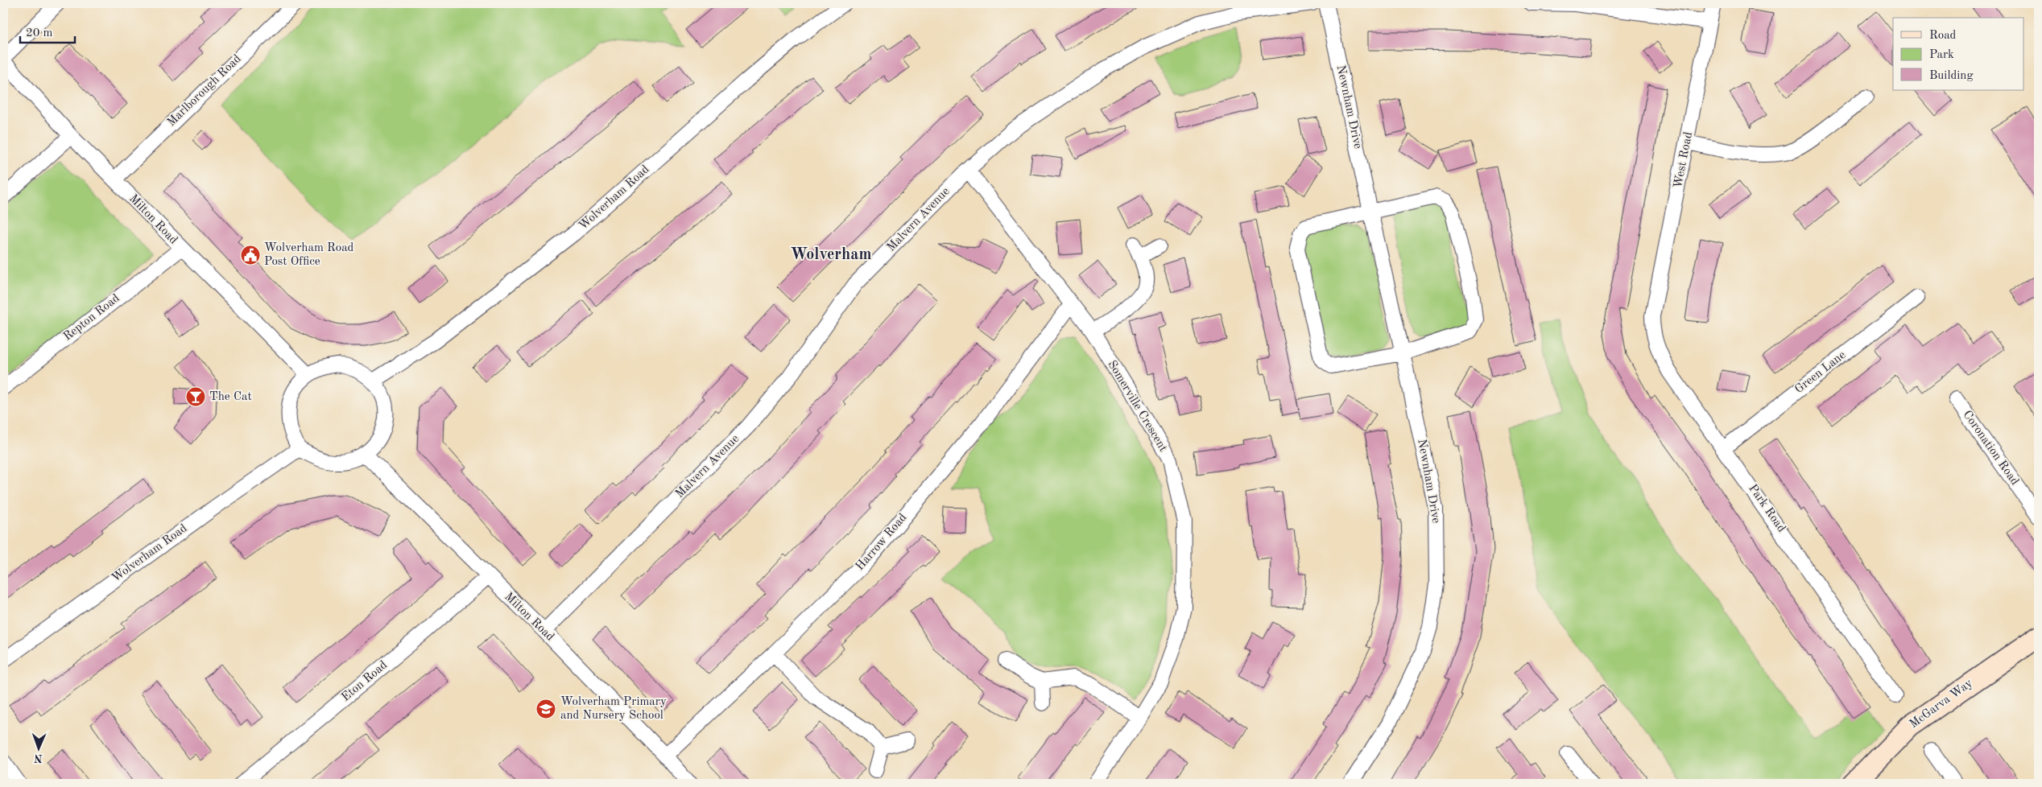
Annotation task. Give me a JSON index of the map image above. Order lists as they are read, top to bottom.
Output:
{
  "streets": {
    "street": [
      "Marlborough Road",
      "Newnham Drive",
      "West Road",
      "Wolverham Road",
      "Milton Road",
      "Malvern Avenue",
      "Repton Road",
      "Green Lane",
      "Somerville Crescent",
      "Coronation Road",
      "Park Road",
      "Harrow Road",
      "Eton Road",
      "McGarva Way"
    ]
  },
  "crossings": [
    ["Marlborough Road", "Milton Road"],
    ["West Road", "Park Road"],
    ["Wolverham Road", "Milton Road"],
    ["Milton Road", "Malvern Avenue"],
    ["Milton Road", "Repton Road"],
    ["Milton Road", "Harrow Road"],
    ["Milton Road", "Eton Road"],
    ["Malvern Avenue", "Somerville Crescent"],
    ["Green Lane", "Park Road"],
    ["Somerville Crescent", "Harrow Road"]
  ],
  "districts": ["Wolverham"],
  "places": {
    "public building": ["Wolverham Road Post Office"],
    "bar": ["The Cat"],
    "school or university": ["Wolverham Primary and Nursery School"]
  },
  "legend": ["Road", "Park", "Building"],
  "scale_bar": "20 m",
  "north": "bottom"
}
